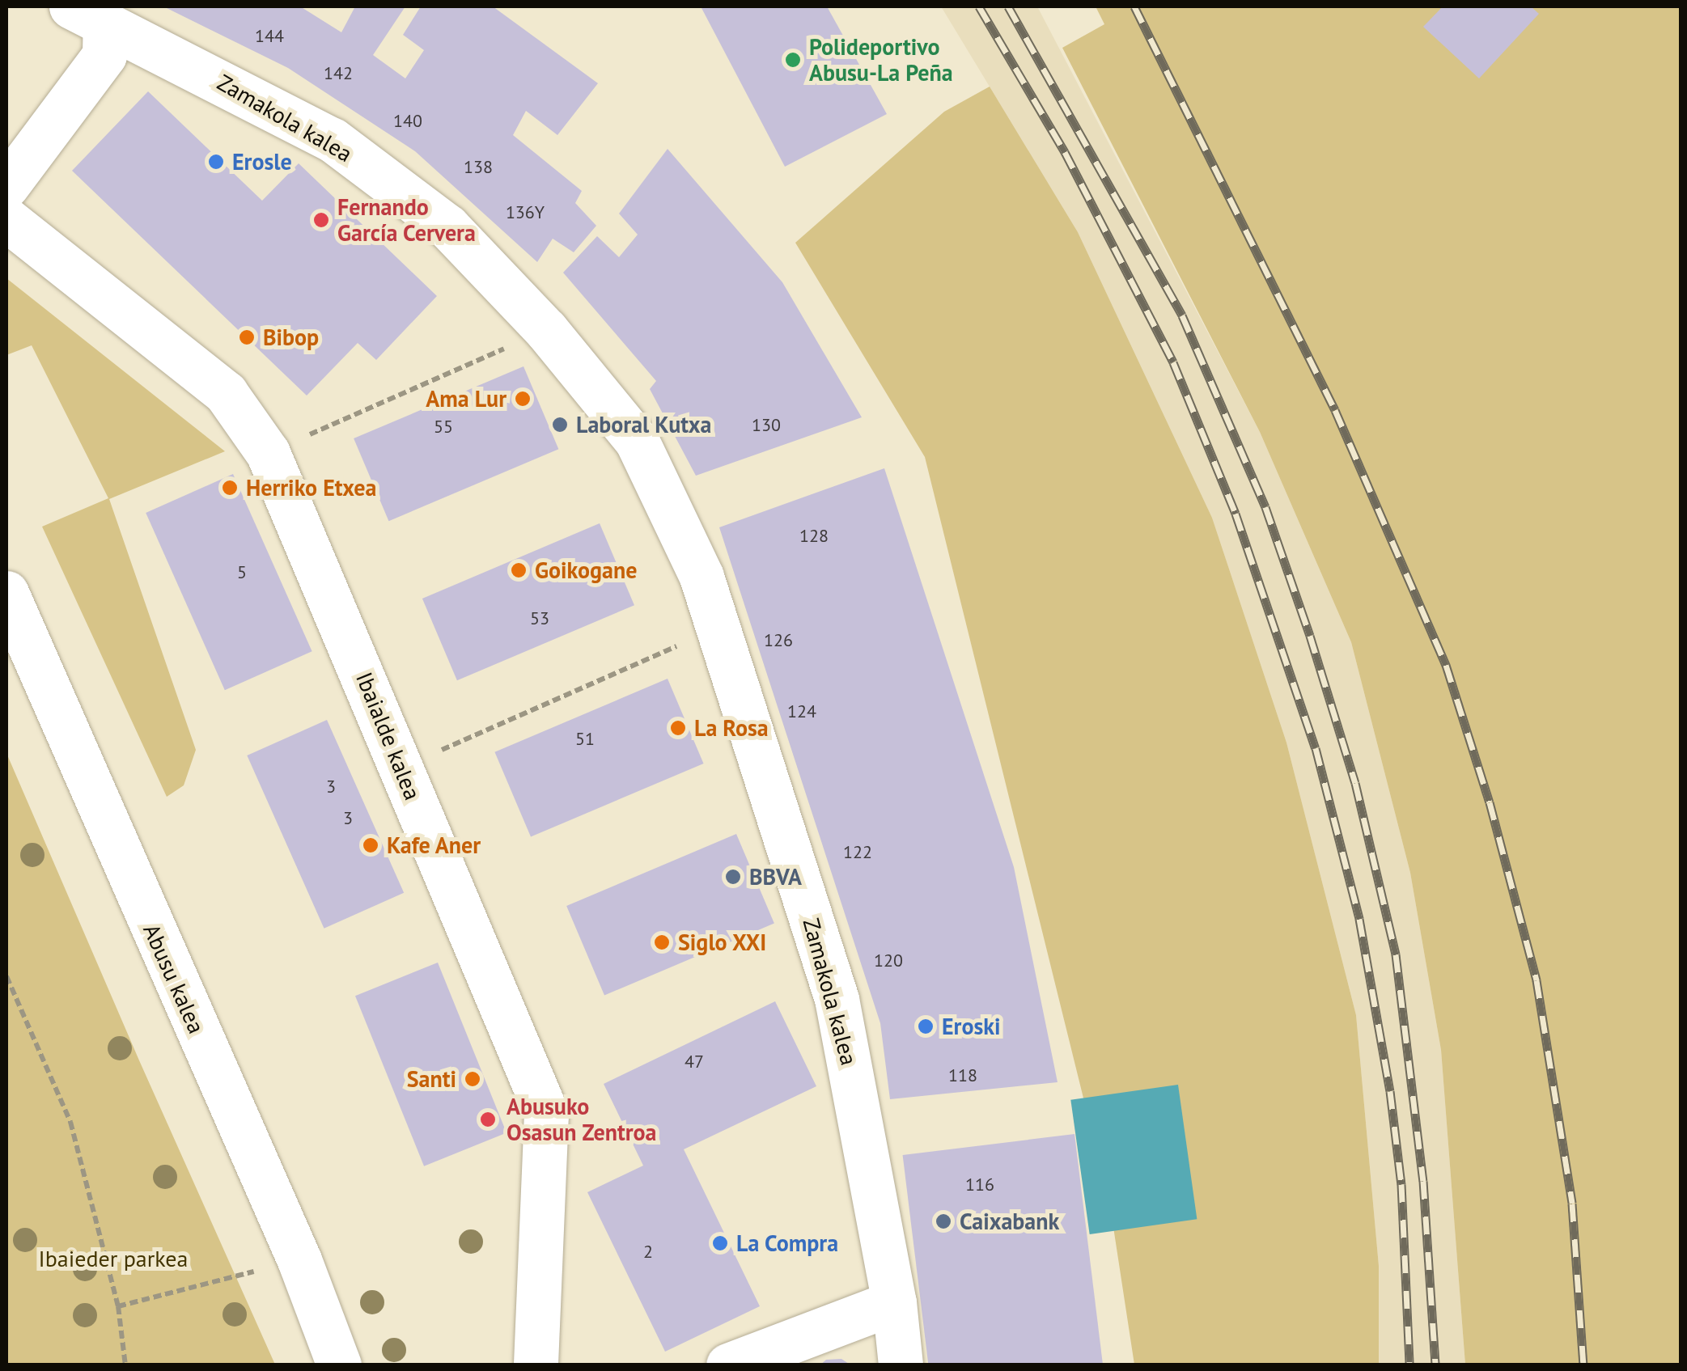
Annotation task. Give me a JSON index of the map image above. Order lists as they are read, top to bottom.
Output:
{
  "streets": {
    "street": ["Zamakola kalea", "Ibaialde kalea", "Abusu kalea"]
  },
  "parks": ["Ibaieder parkea"],
  "places": [
    "Polideportivo Abusu-La Peña",
    "Erosle",
    "Fernando García Cervera",
    "Bibop",
    "Ama Lur",
    "Laboral Kutxa",
    "Herriko Etxea",
    "Goikogane",
    "La Rosa",
    "Kafe Aner",
    "BBVA",
    "Siglo XXI",
    "Eroski",
    "Santi",
    "Abusuko Osasun Zentroa",
    "Caixabank",
    "La Compra"
  ],
  "house_numbers": [
    "144",
    "142",
    "140",
    "138",
    "136Y",
    "130",
    "55",
    "128",
    "5",
    "53",
    "126",
    "124",
    "51",
    "3",
    "3",
    "122",
    "120",
    "47",
    "118",
    "116",
    "2"
  ]
}
